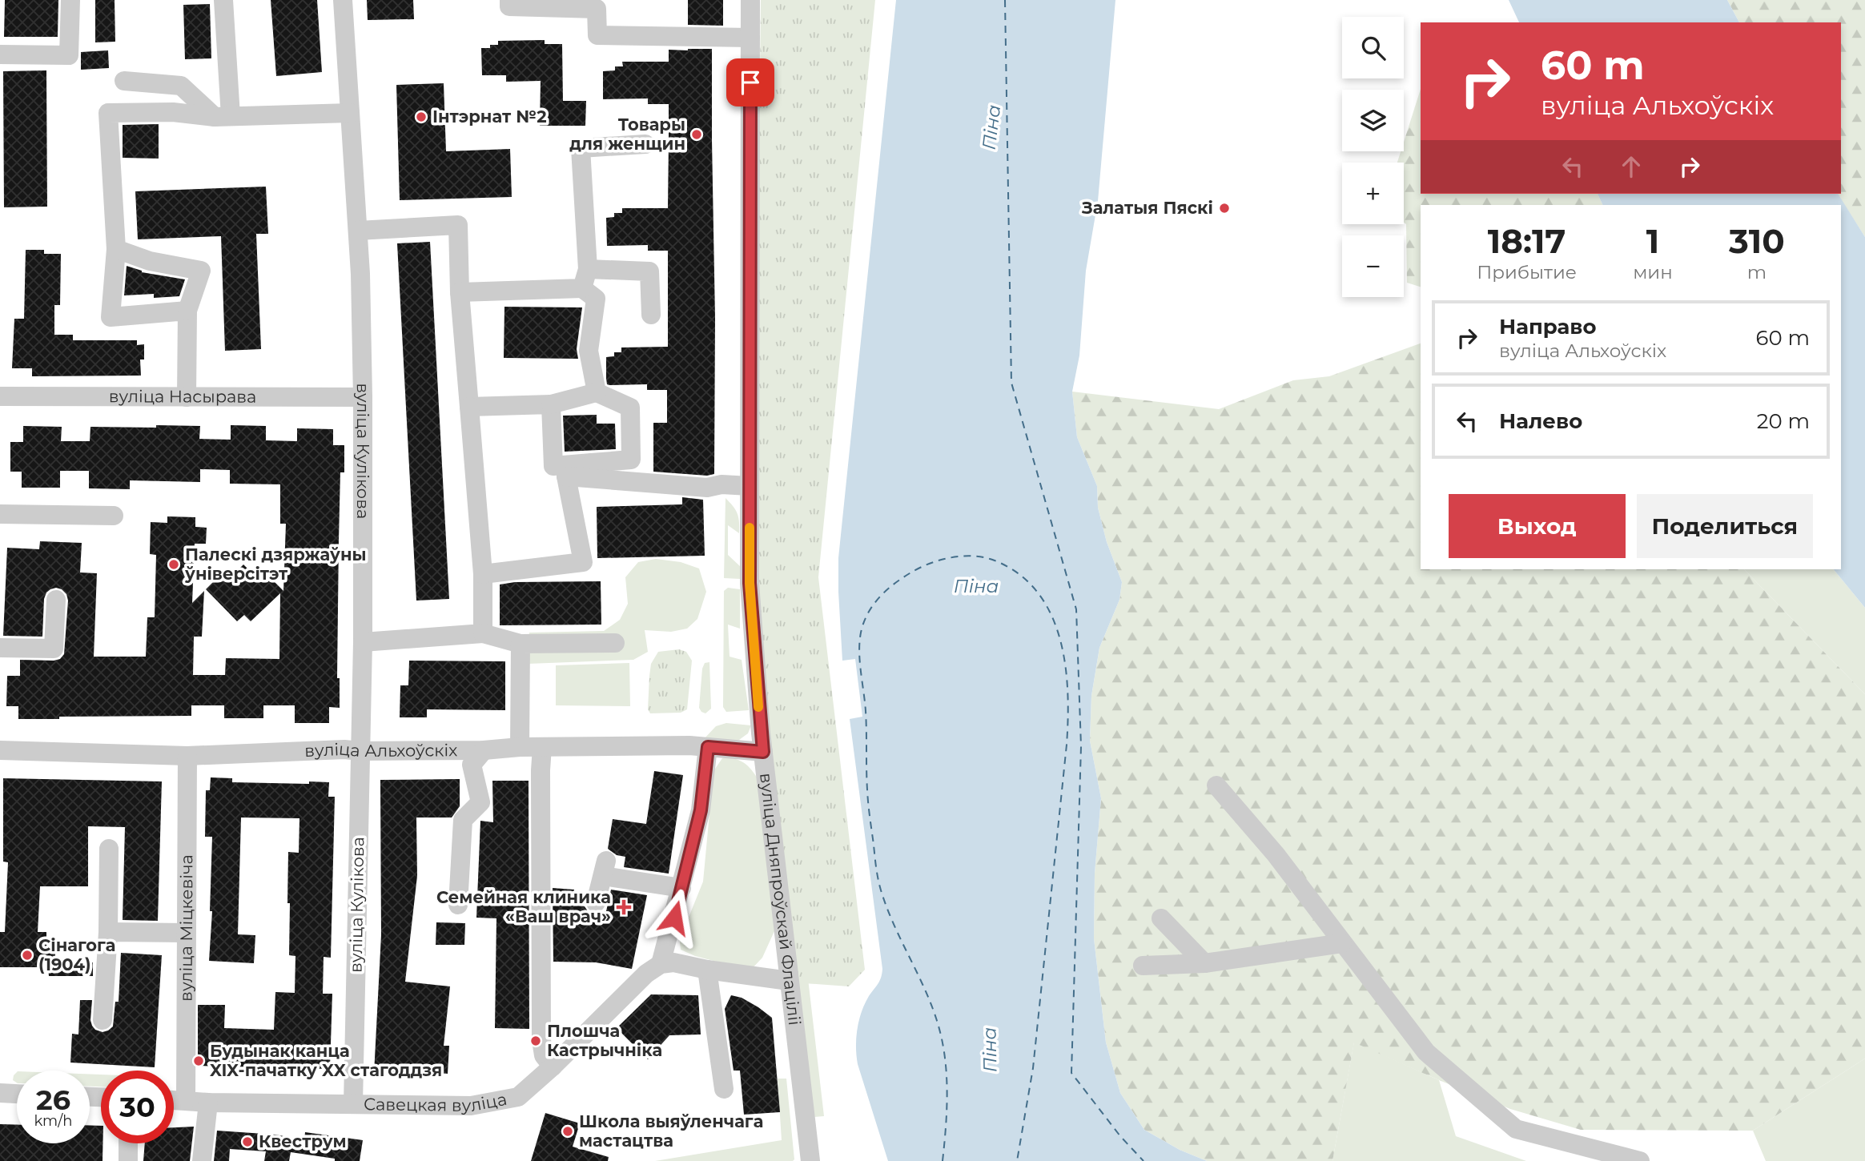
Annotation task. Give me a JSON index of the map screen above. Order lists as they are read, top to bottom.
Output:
{
  "streets": {
    "street": [
      "вуліца Насырава",
      "вуліца Кулікова",
      "вуліца Альхоўскіх",
      "вуліца Дняпроўскай Флаціліі",
      "вуліца Міцкевіча",
      "Савецкая вуліца"
    ]
  },
  "crossings": [
    ["вуліца Насырава", "вуліца Кулікова"],
    ["вуліца Кулікова", "вуліца Альхоўскіх"],
    ["вуліца Кулікова", "Савецкая вуліца"],
    ["вуліца Альхоўскіх", "вуліца Дняпроўскай Флаціліі"],
    ["вуліца Альхоўскіх", "вуліца Міцкевіча"],
    ["вуліца Міцкевіча", "Савецкая вуліца"]
  ],
  "water": ["Піна"],
  "places": {
    "other": [
      "Інтэрнат №2",
      "Товары для женщин",
      "Залатыя Пяскі",
      "Палескі дзяржаўны ўніверсітэт",
      "Сінагога (1904)",
      "Плошча Кастрычніка",
      "Будынак канца XIX-пачатку XX стагоддзя",
      "Школа выяўленчага мастацтва",
      "Квеструм"
    ],
    "health": ["Семейная клиника «Ваш врач»"]
  },
  "page": {
    "map_buttons": ["+", "−"],
    "turn": ["60 m", "вуліца Альхоўскіх"],
    "eta": [
      "18:17",
      "Прибытие",
      "1",
      "мин",
      "310",
      "m"
    ],
    "list": [
      {
        "name": "Направо",
        "note": "вуліца Альхоўскіх",
        "value": "60 m"
      },
      {
        "name": "Налево",
        "value": "20 m"
      }
    ],
    "buttons": ["Выход", "Поделиться"],
    "speed": "26 km/h",
    "limit": "30"
  }
}
